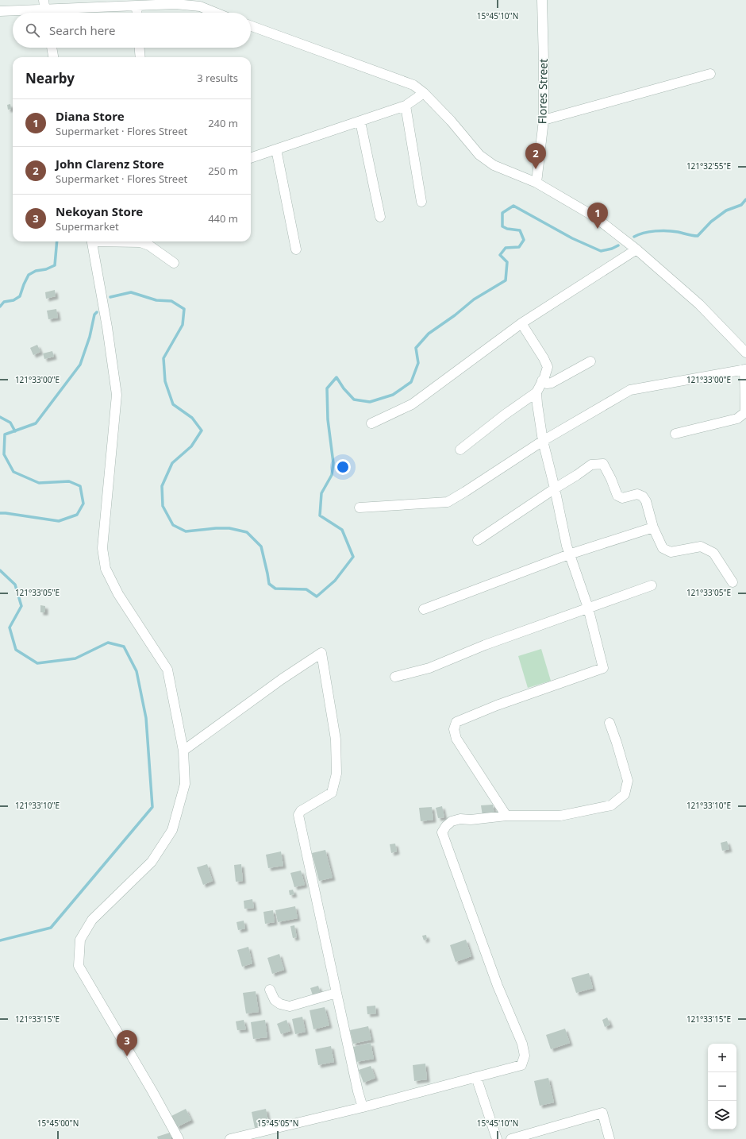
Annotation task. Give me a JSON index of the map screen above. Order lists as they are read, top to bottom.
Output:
{
  "streets": {
    "street": ["Flores Street"]
  },
  "page": {
    "search": "Search here",
    "heading": ["Nearby", "3 results"],
    "list": [
      {
        "mark": "1",
        "name": "Diana Store",
        "note": "Supermarket · Flores Street",
        "value": "240 m"
      },
      {
        "mark": "2",
        "name": "John Clarenz Store",
        "note": "Supermarket · Flores Street",
        "value": "250 m"
      },
      {
        "mark": "3",
        "name": "Nekoyan Store",
        "note": "Supermarket",
        "value": "440 m"
      }
    ],
    "pins": ["2", "1", "3"],
    "map_buttons": ["+", "−"]
  },
  "coordinates": [
    "15°45'10\"N",
    "121°32'55\"E",
    "121°33'00\"E",
    "121°33'05\"E",
    "121°33'10\"E",
    "121°33'15\"E",
    "15°45'00\"N",
    "15°45'05\"N"
  ]
}
